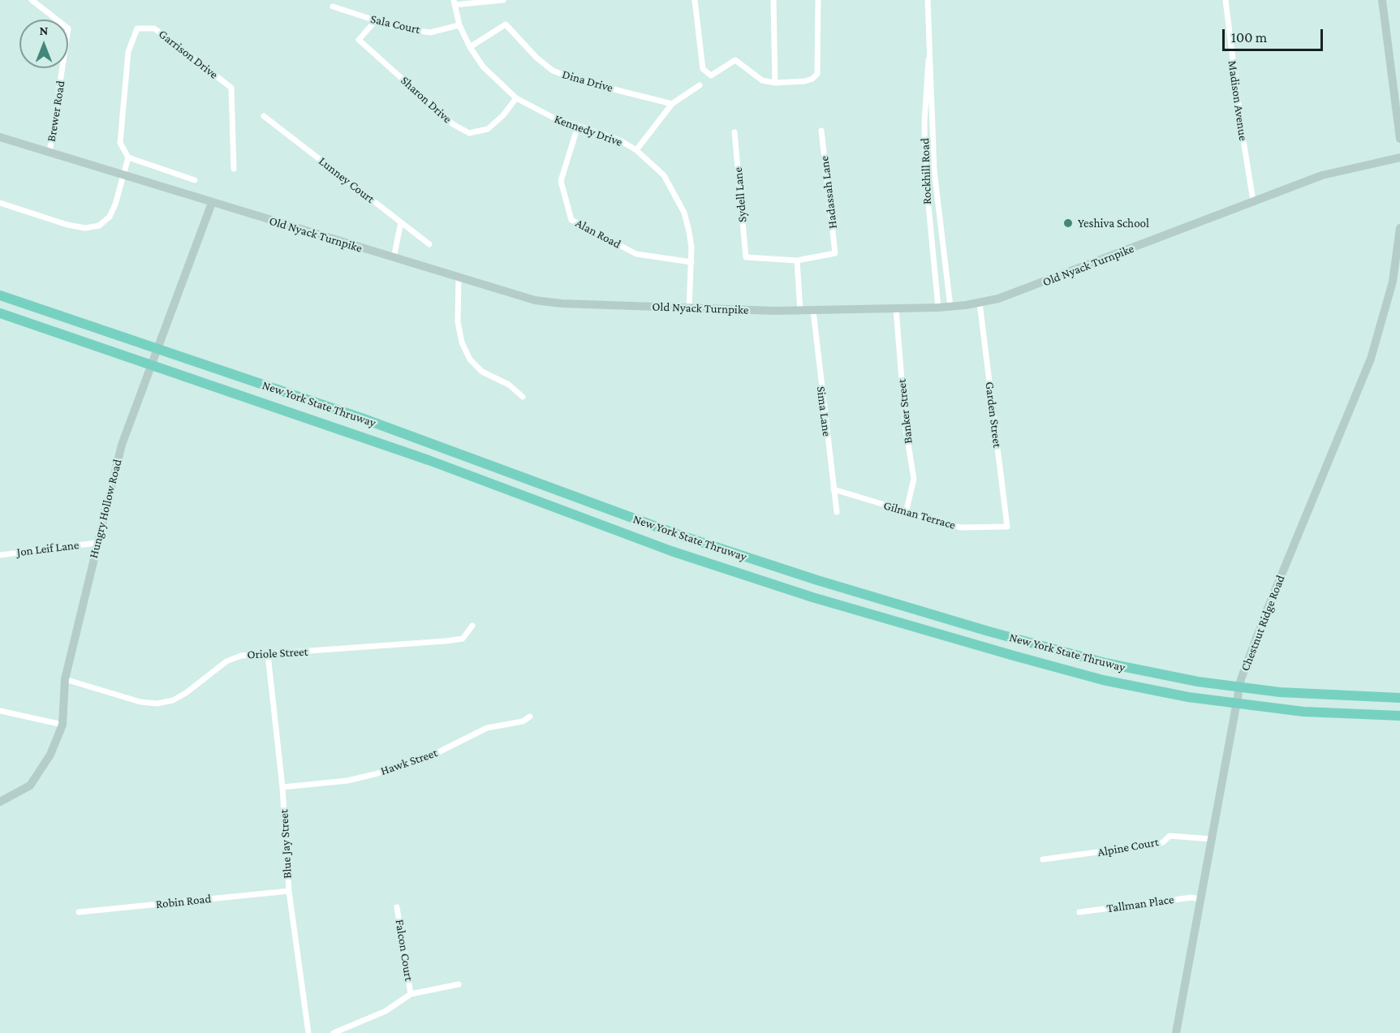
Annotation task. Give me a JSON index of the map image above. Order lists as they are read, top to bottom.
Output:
{
  "streets": {
    "highway": ["New York State Thruway"],
    "street": [
      "Sala Court",
      "Garrison Drive",
      "Dina Drive",
      "Sharon Drive",
      "Madison Avenue",
      "Brewer Road",
      "Kennedy Drive",
      "Rockhill Road",
      "Lunney Court",
      "Hadassah Lane",
      "Sydell Lane",
      "Alan Road",
      "Old Nyack Turnpike",
      "Sima Lane",
      "Banker Street",
      "Garden Street",
      "Hungry Hollow Road",
      "Gilman Terrace",
      "Jon Leif Lane",
      "Chestnut Ridge Road",
      "Oriole Street",
      "Hawk Street",
      "Blue Jay Street",
      "Alpine Court",
      "Robin Road",
      "Tallman Place",
      "Falcon Court"
    ]
  },
  "crossings": [
    ["Sala Court", "Sharon Drive"],
    ["Sala Court", "Kennedy Drive"],
    ["Dina Drive", "Kennedy Drive"],
    ["Sharon Drive", "Kennedy Drive"],
    ["Madison Avenue", "Old Nyack Turnpike"],
    ["Brewer Road", "Old Nyack Turnpike"],
    ["Kennedy Drive", "Alan Road"],
    ["Kennedy Drive", "Old Nyack Turnpike"],
    ["Rockhill Road", "Old Nyack Turnpike"],
    ["Hadassah Lane", "Sydell Lane"],
    ["Old Nyack Turnpike", "Sima Lane"],
    ["Old Nyack Turnpike", "Banker Street"],
    ["Old Nyack Turnpike", "Garden Street"],
    ["Old Nyack Turnpike", "Hungry Hollow Road"],
    ["Sima Lane", "Gilman Terrace"],
    ["Banker Street", "Gilman Terrace"],
    ["Garden Street", "Gilman Terrace"],
    ["Hungry Hollow Road", "Jon Leif Lane"],
    ["Hungry Hollow Road", "Oriole Street"],
    ["Chestnut Ridge Road", "Alpine Court"],
    ["Chestnut Ridge Road", "Tallman Place"],
    ["Oriole Street", "Blue Jay Street"],
    ["Hawk Street", "Blue Jay Street"],
    ["Blue Jay Street", "Robin Road"]
  ],
  "places": ["Yeshiva School"],
  "scale_bar": "100 m",
  "north": "top"
}
